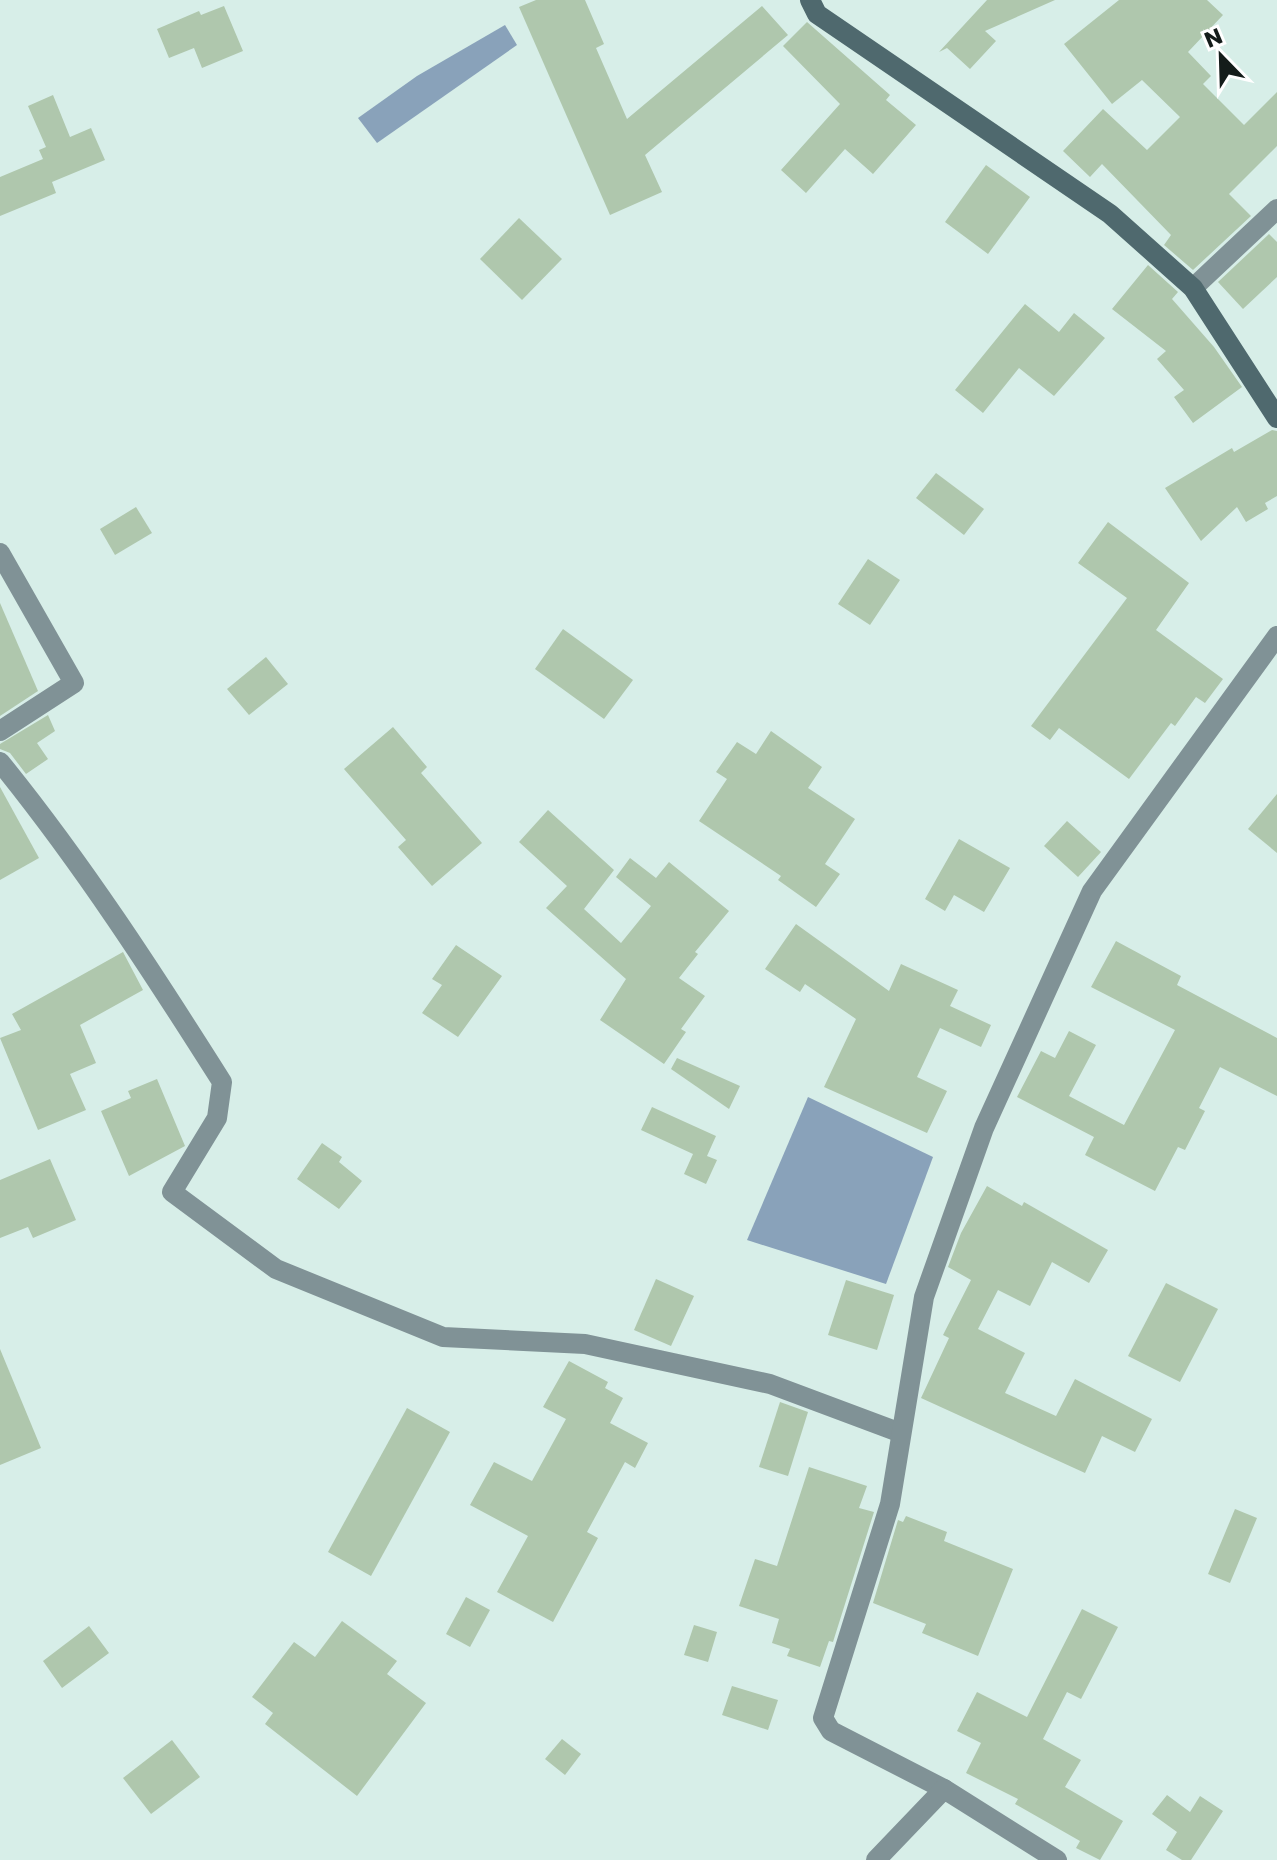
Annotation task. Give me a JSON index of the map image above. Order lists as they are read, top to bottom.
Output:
{
  "north": "top left"
}
